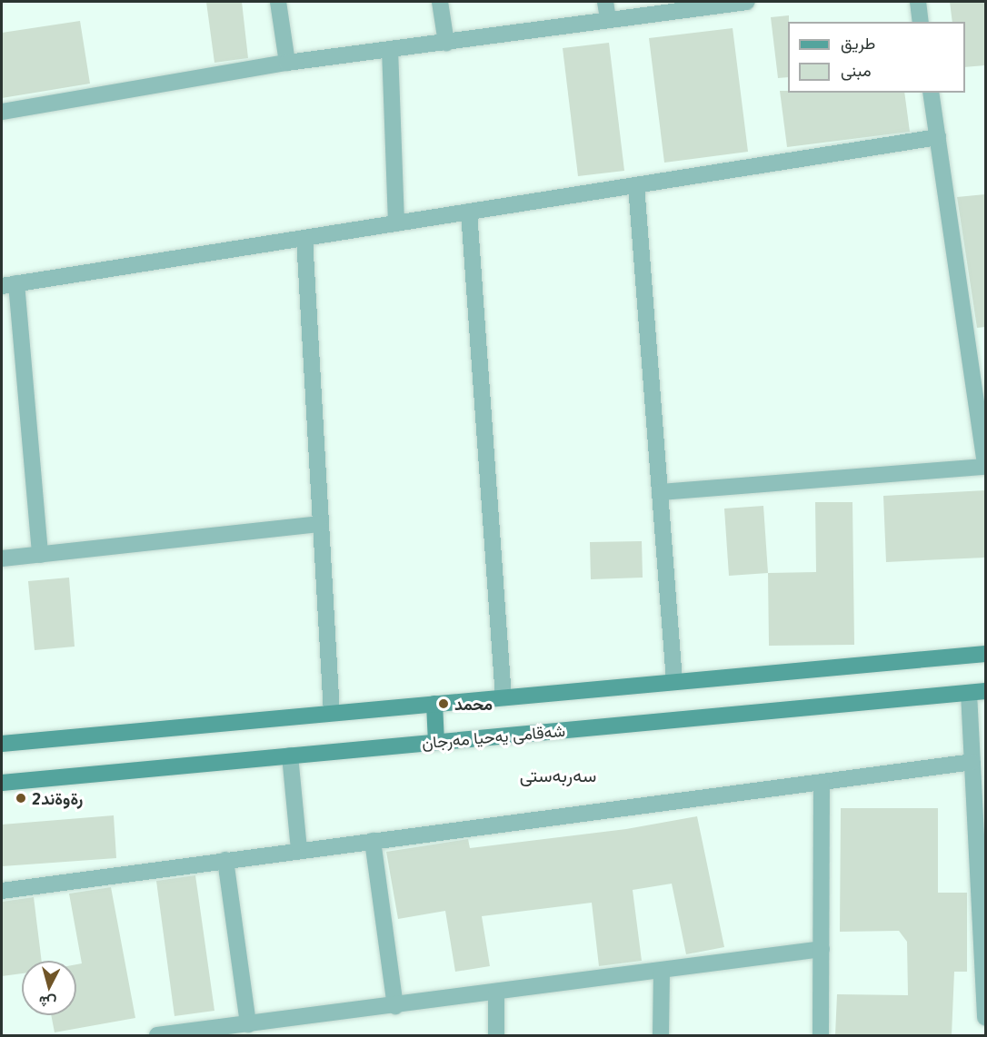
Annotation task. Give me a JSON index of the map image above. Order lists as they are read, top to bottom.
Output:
{
  "streets": {
    "street": ["شەقامی یەحیا مەرجان"]
  },
  "districts": ["سه‌ربه‌ستی"],
  "places": ["محمد", "رةوةند2"],
  "legend": ["طريق", "مبنى"],
  "north": "bottom"
}
